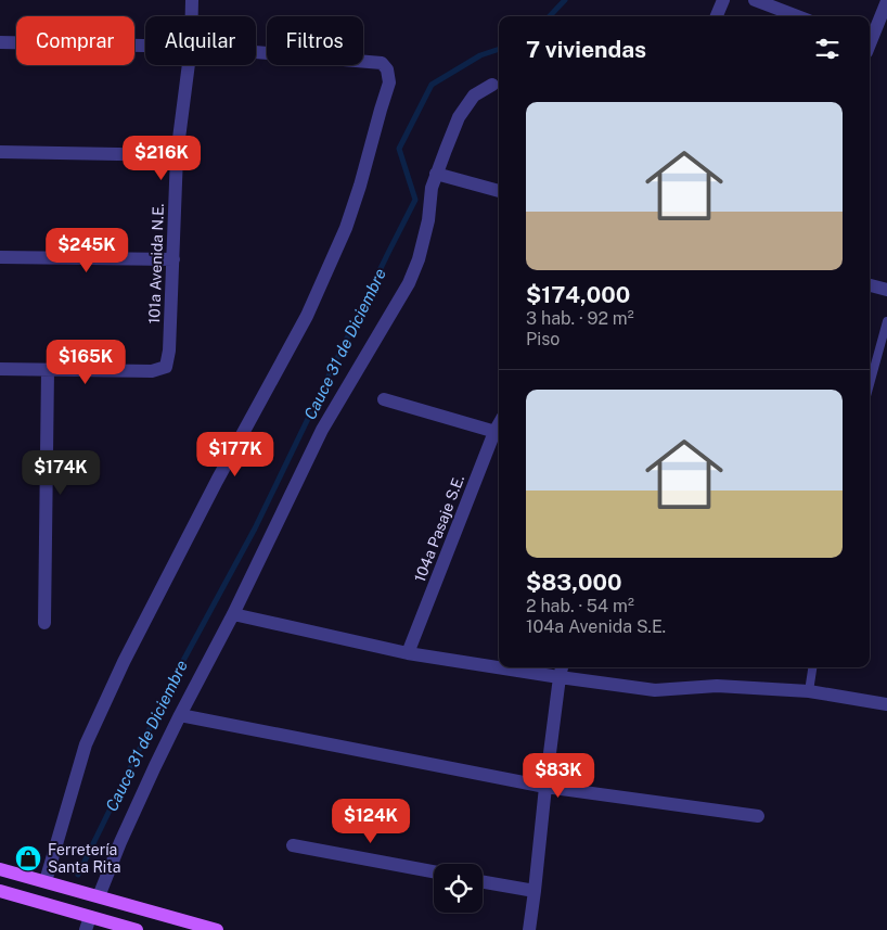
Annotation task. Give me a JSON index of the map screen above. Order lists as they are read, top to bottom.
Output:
{
  "streets": {
    "street": ["101a Avenida N.E.", "104a Pasaje S.E."]
  },
  "water": ["Cauce 31 de Diciembre"],
  "places": {
    "shop": ["Ferretería Santa Rita"]
  },
  "page": {
    "chip": ["Comprar", "Alquilar", "Filtros"],
    "heading": "7 viviendas",
    "list": [
      {
        "name": "$174,000",
        "note": "3 hab. · 92 m² · Piso"
      },
      {
        "name": "$83,000",
        "note": "2 hab. · 54 m² · 104a Avenida S.E."
      }
    ],
    "price": [
      "$216K",
      "$245K",
      "$165K",
      "$177K",
      "$174K",
      "$83K",
      "$124K"
    ]
  }
}
